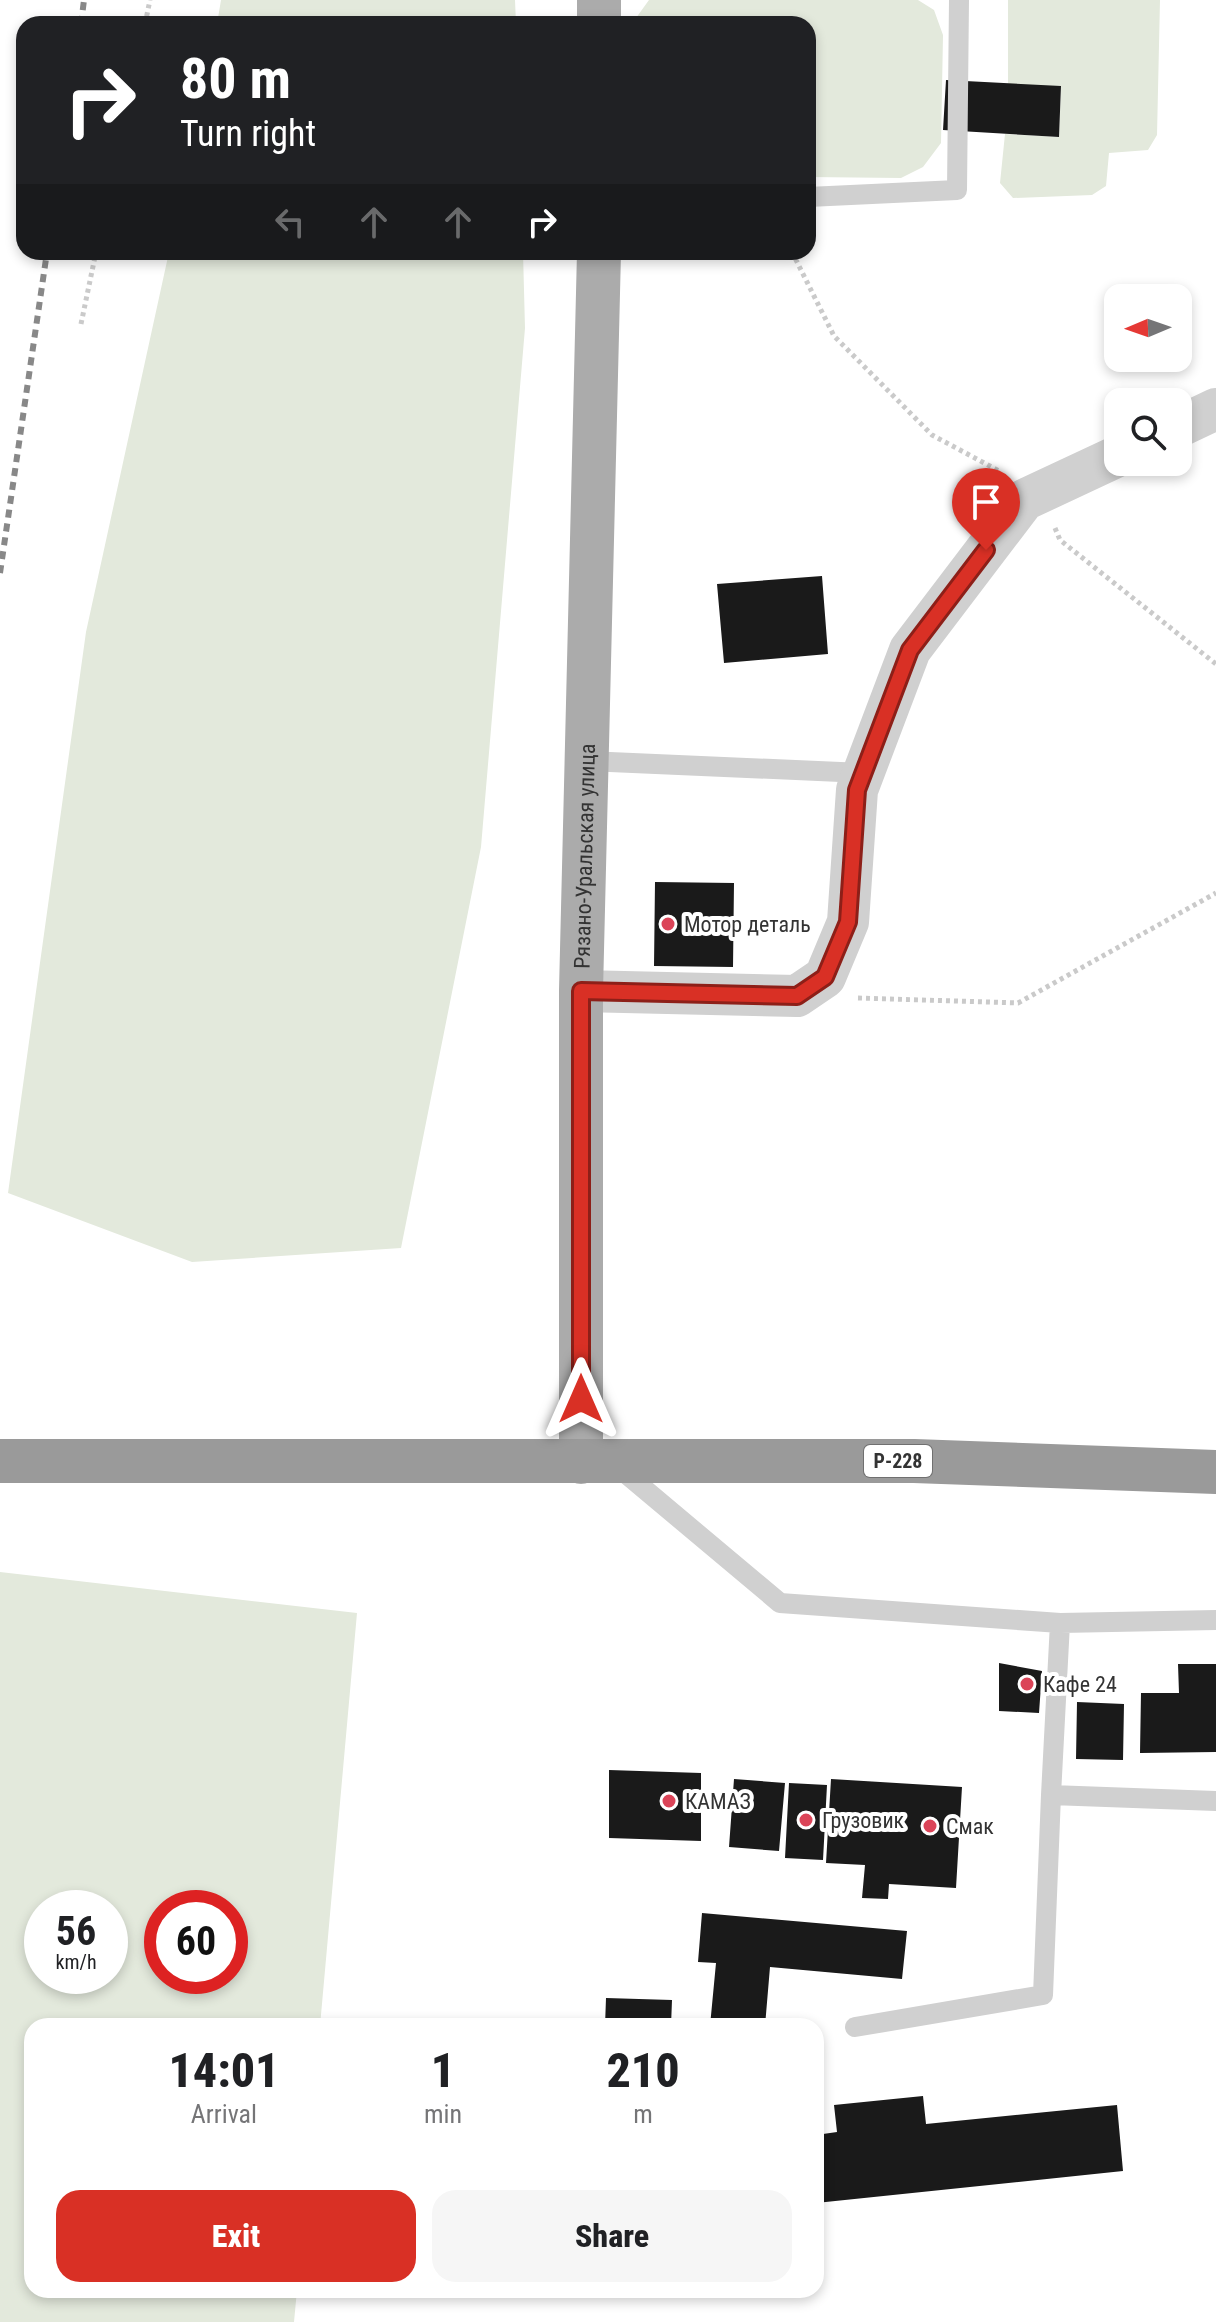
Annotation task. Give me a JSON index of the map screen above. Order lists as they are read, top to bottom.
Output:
{
  "streets": {
    "highway": ["Р-228"],
    "main road": ["Рязано-Уральская улица"]
  },
  "crossings": [
    ["Рязано-Уральская улица", "Р-228"]
  ],
  "places": [
    "Мотор деталь",
    "Кафе 24",
    "КАМАЗ",
    "Грузовик",
    "Смак"
  ],
  "north": "left",
  "page": {
    "turn": ["80 m", "Turn right"],
    "speed": "56 km/h",
    "limit": "60",
    "eta": [
      "14:01",
      "Arrival",
      "1",
      "min",
      "210",
      "m"
    ],
    "buttons": ["Exit", "Share"]
  }
}
